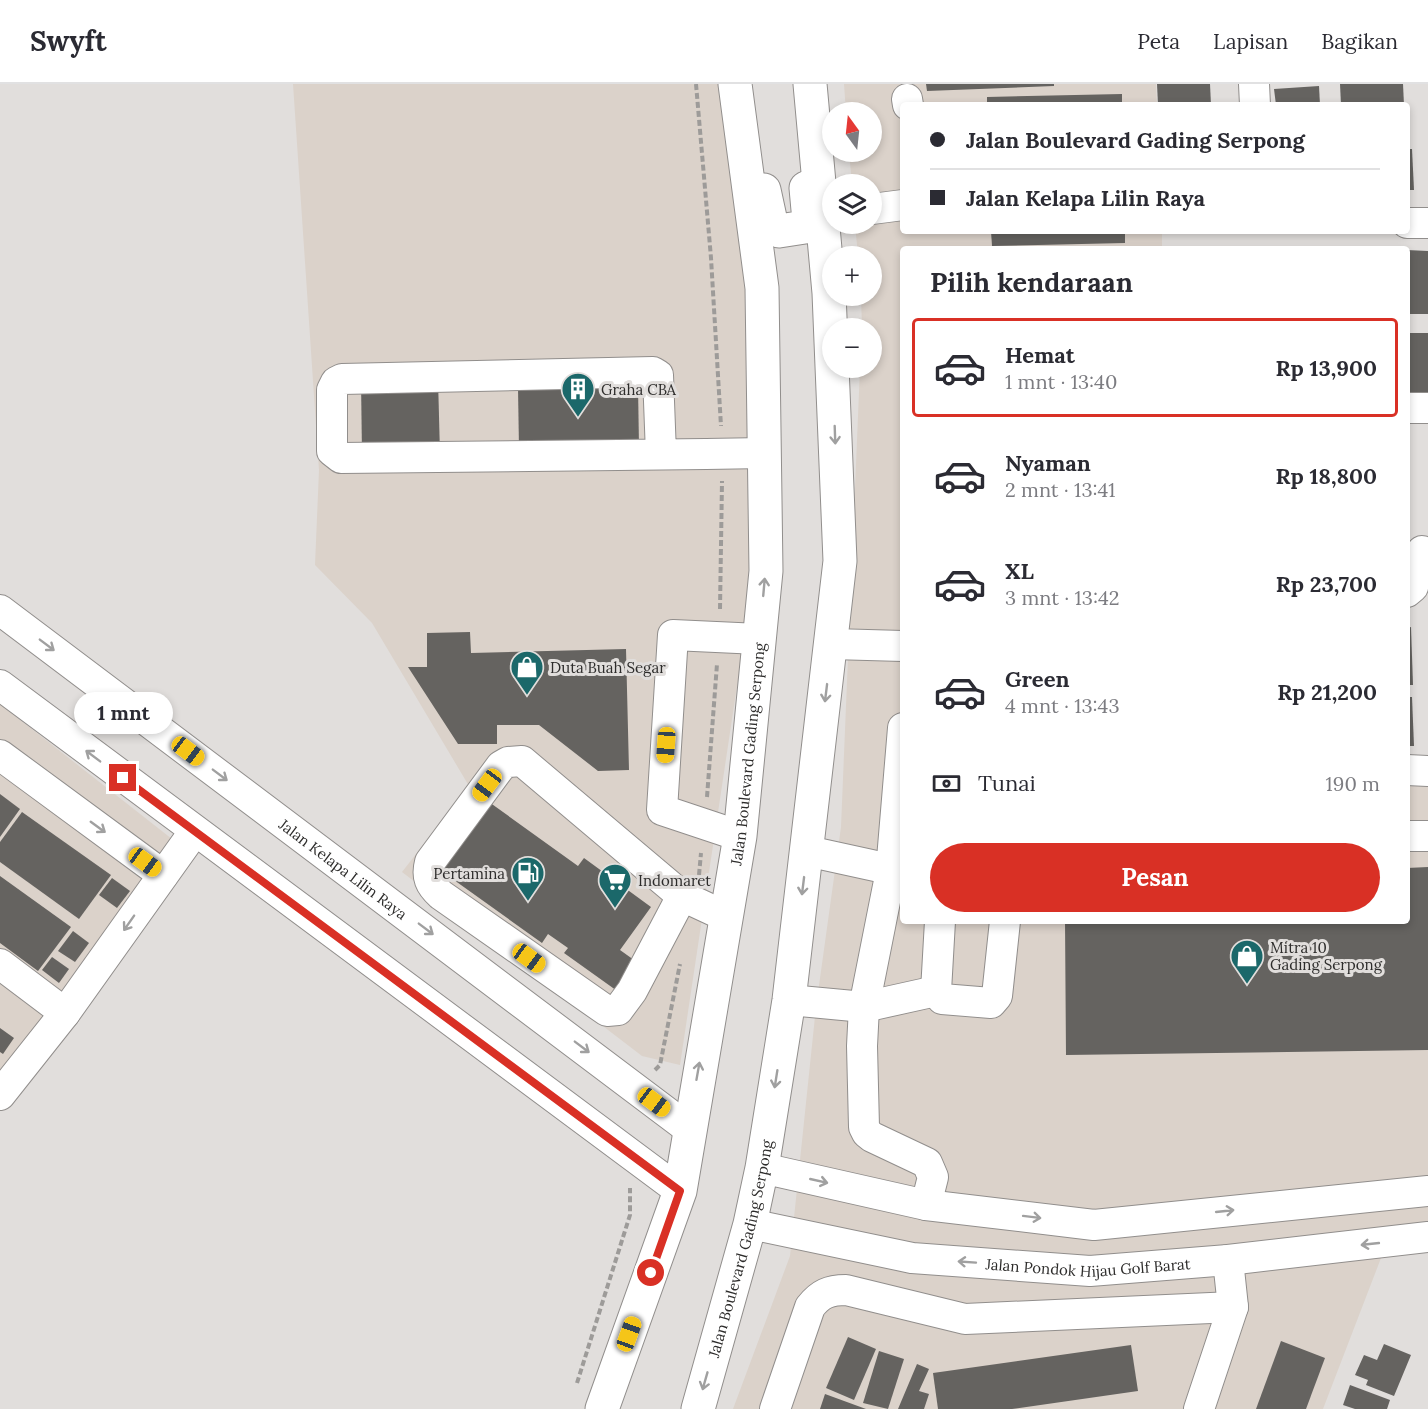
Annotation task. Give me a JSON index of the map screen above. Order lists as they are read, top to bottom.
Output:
{
  "streets": {
    "main road": ["Jalan Boulevard Gading Serpong"],
    "street": ["Jalan Kelapa Lilin Raya", "Jalan Pondok Hijau Golf Barat"]
  },
  "crossings": [
    ["Jalan Boulevard Gading Serpong", "Jalan Kelapa Lilin Raya"],
    ["Jalan Boulevard Gading Serpong", "Jalan Pondok Hijau Golf Barat"]
  ],
  "places": {
    "building": ["Graha CBA"],
    "shop": ["Duta Buah Segar", "Mitra 10 Gading Serpong"],
    "fuel station": ["Pertamina"],
    "supermarket": ["Indomaret"]
  },
  "north": "top",
  "page": {
    "header": "Swyft",
    "nav": ["Peta", "Lapisan", "Bagikan"],
    "map_buttons": ["+", "−"],
    "banner": ["Jalan Boulevard Gading Serpong", "Jalan Kelapa Lilin Raya"],
    "heading": "Pilih kendaraan",
    "list": [
      {
        "name": "Hemat",
        "note": "1 mnt · 13:40",
        "value": "Rp 13,900"
      },
      {
        "name": "Nyaman",
        "note": "2 mnt · 13:41",
        "value": "Rp 18,800"
      },
      {
        "name": "XL",
        "note": "3 mnt · 13:42",
        "value": "Rp 23,700"
      },
      {
        "name": "Green",
        "note": "4 mnt · 13:43",
        "value": "Rp 21,200"
      }
    ],
    "bubble": "1 mnt",
    "pay": ["Tunai", "190 m"],
    "buttons": "Pesan"
  }
}
